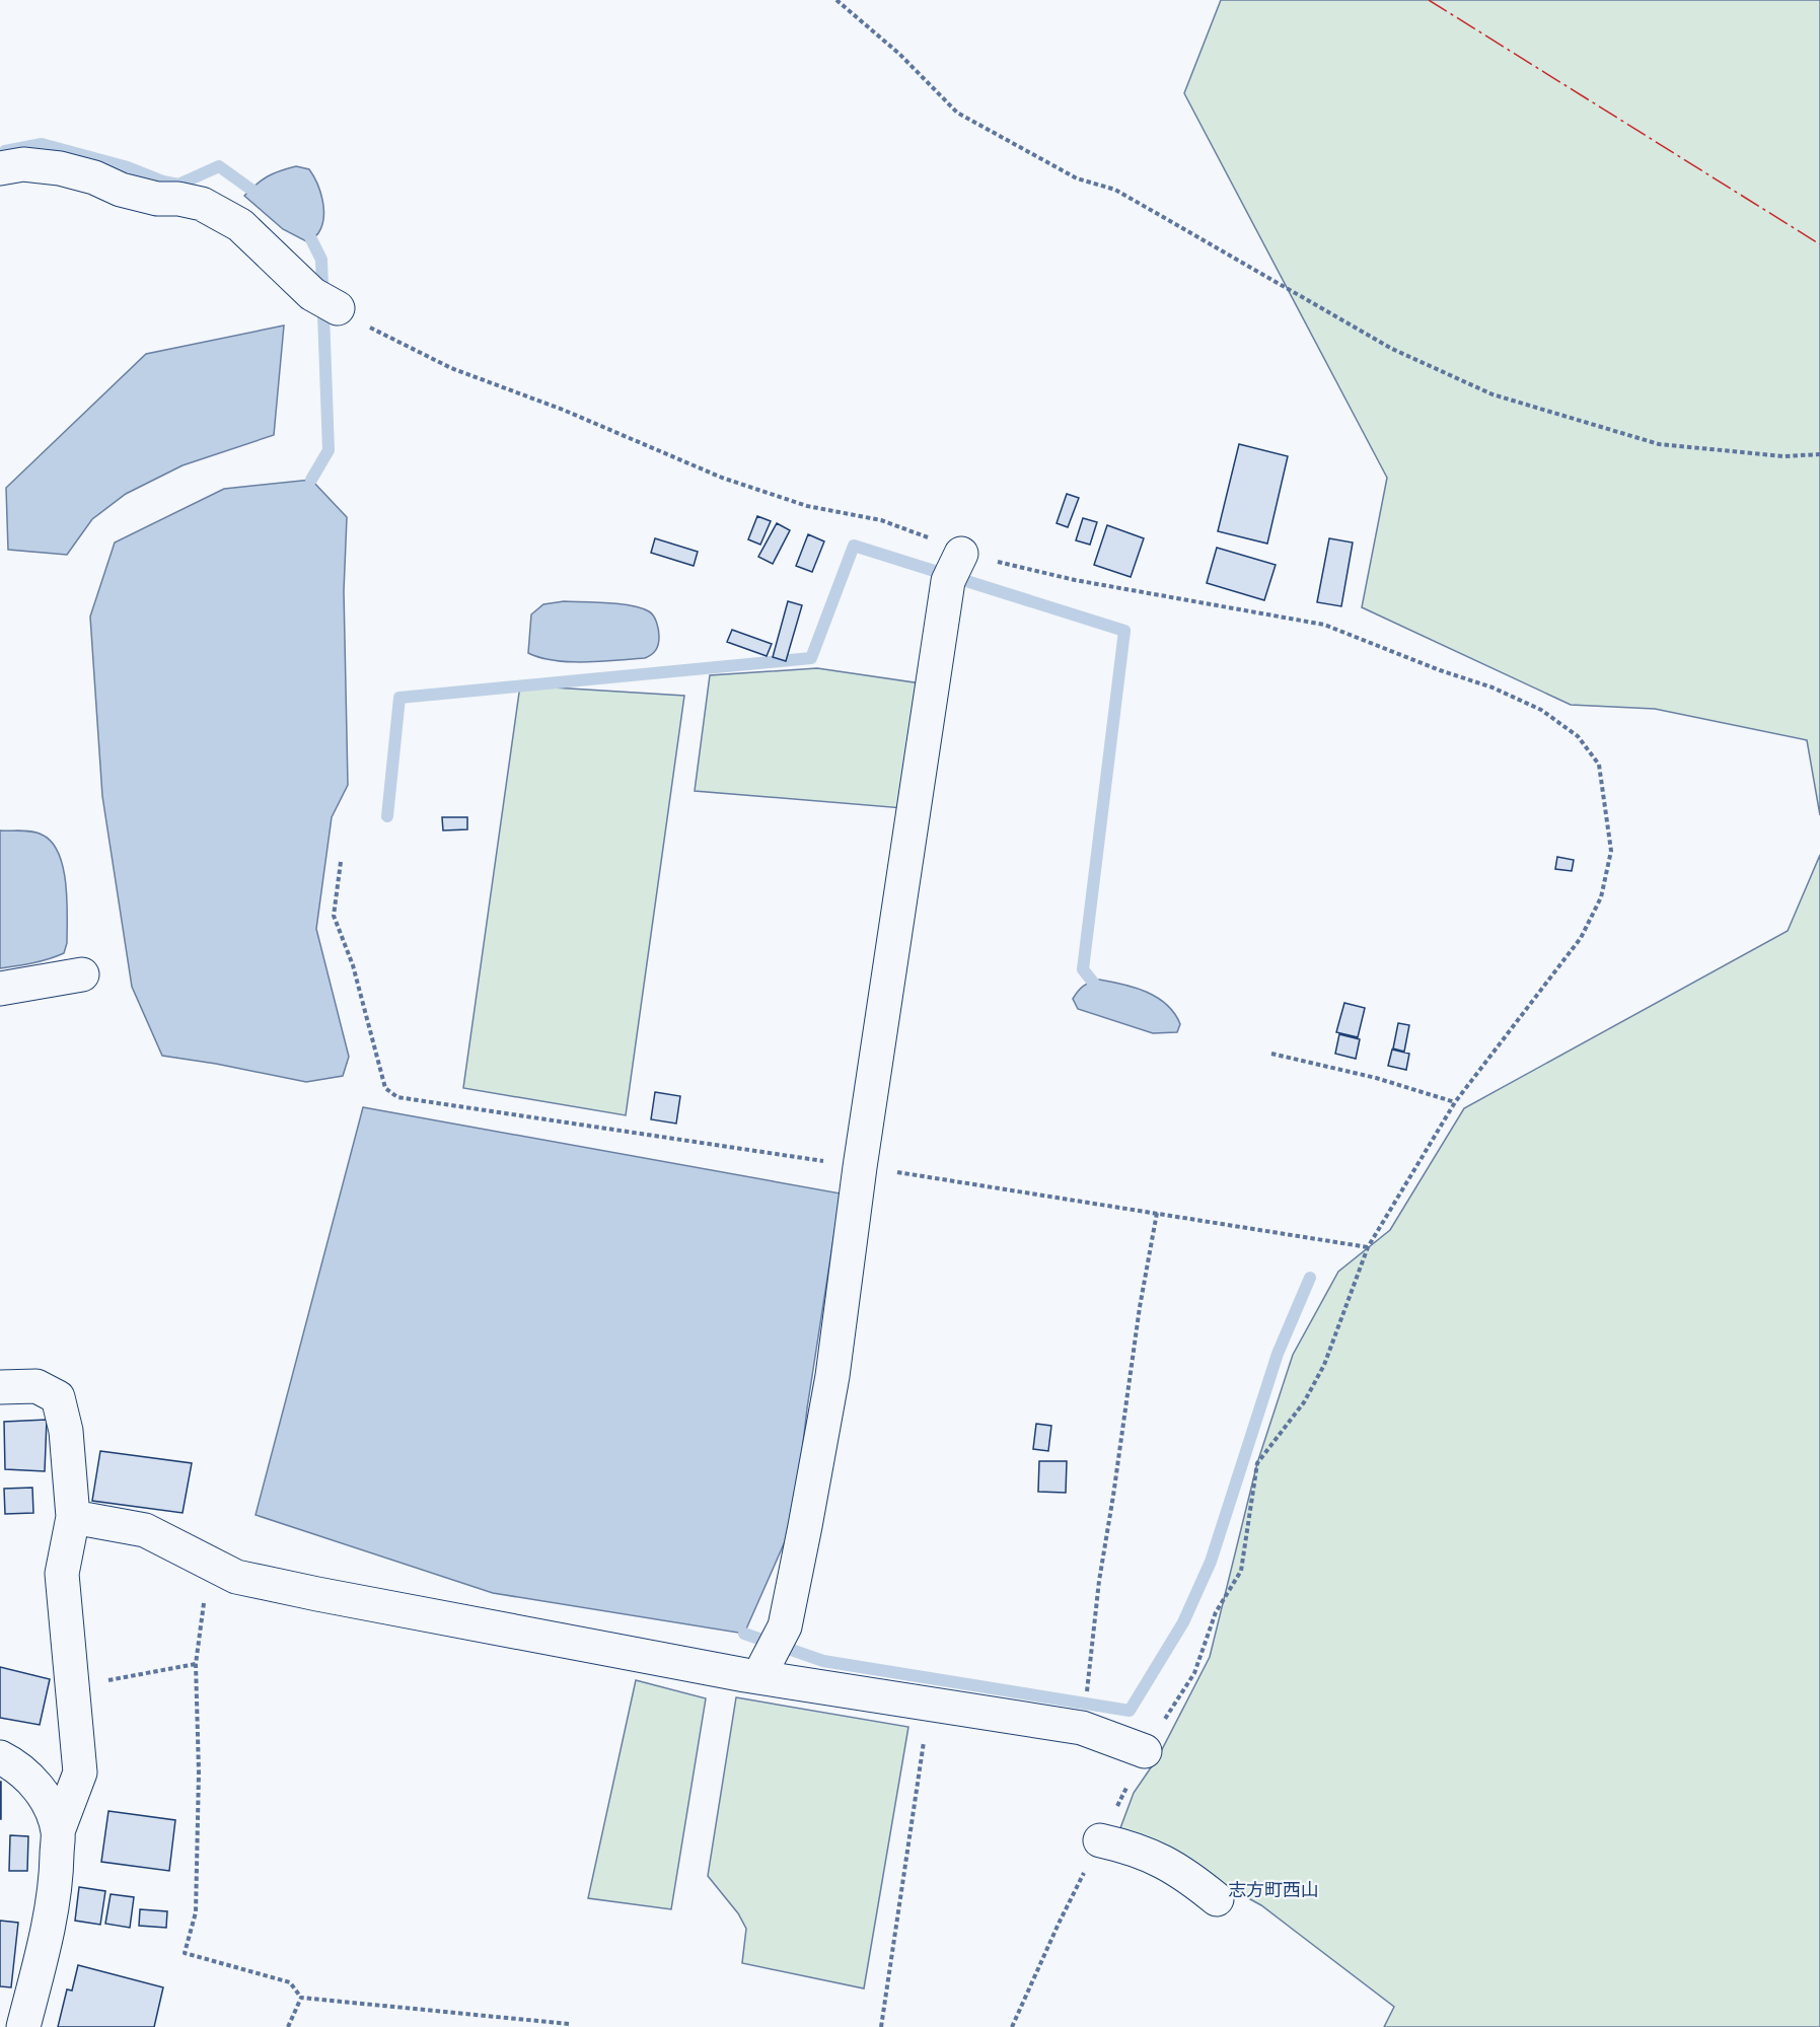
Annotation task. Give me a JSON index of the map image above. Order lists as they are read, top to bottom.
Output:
{
  "districts": ["志方町西山"]
}
